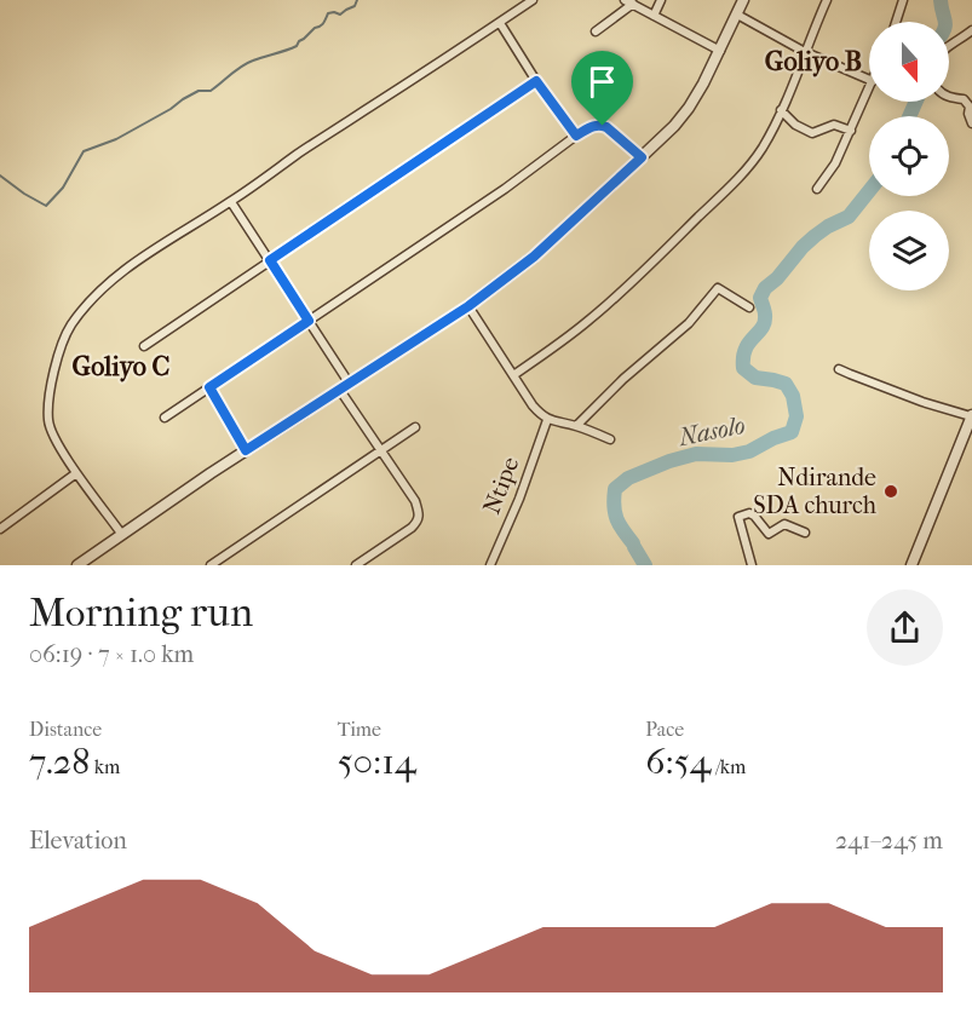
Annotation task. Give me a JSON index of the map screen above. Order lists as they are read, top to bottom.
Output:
{
  "streets": {
    "street": ["Ntipe"]
  },
  "districts": ["Goliyo B", "Goliyo C"],
  "water": ["Nasolo"],
  "places": ["Ndirande SDA church"],
  "north": "bottom",
  "page": {
    "heading": ["Morning run", "06:19 · 7 × 1.0 km"],
    "stats": [
      ["Distance", "7.28 km"],
      ["Time", "50:14"],
      ["Pace", "6:54 /km"]
    ],
    "chart": ["Elevation", "241–245 m"]
  }
}
